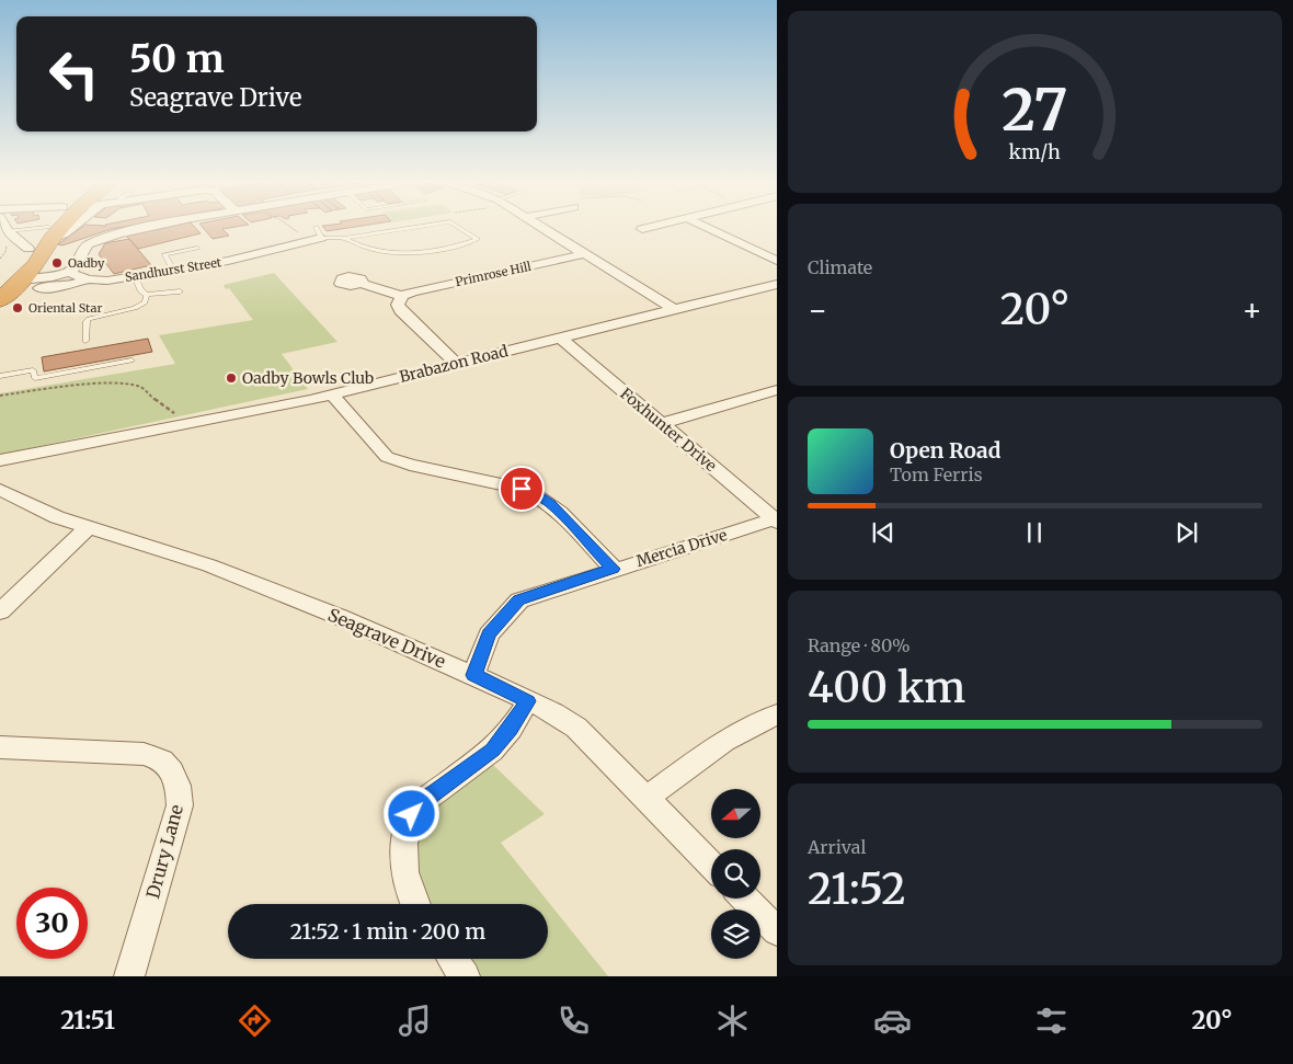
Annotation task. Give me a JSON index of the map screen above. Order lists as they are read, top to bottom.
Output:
{
  "streets": {
    "street": [
      "Sandhurst Street",
      "Primrose Hill",
      "Brabazon Road",
      "Foxhunter Drive",
      "Mercia Drive",
      "Seagrave Drive",
      "Drury Lane"
    ]
  },
  "crossings": [
    ["Brabazon Road", "Foxhunter Drive"],
    ["Foxhunter Drive", "Mercia Drive"],
    ["Mercia Drive", "Seagrave Drive"]
  ],
  "places": ["Oadby", "Oriental Star", "Oadby Bowls Club"],
  "north": "left",
  "page": {
    "turn": ["50 m", "Seagrave Drive"],
    "tile": [
      "Climate",
      ["Range · 80%", "400 km"],
      ["Arrival", "21:52"]
    ],
    "heat": ["−", "20°", "+"],
    "song": ["Open Road", "Tom Ferris"],
    "limit": "30",
    "trip": "21:52 · 1 min · 200 m",
    "tabs": ["21:51", "20°"],
    "gauge": ["27", "km/h"]
  }
}
